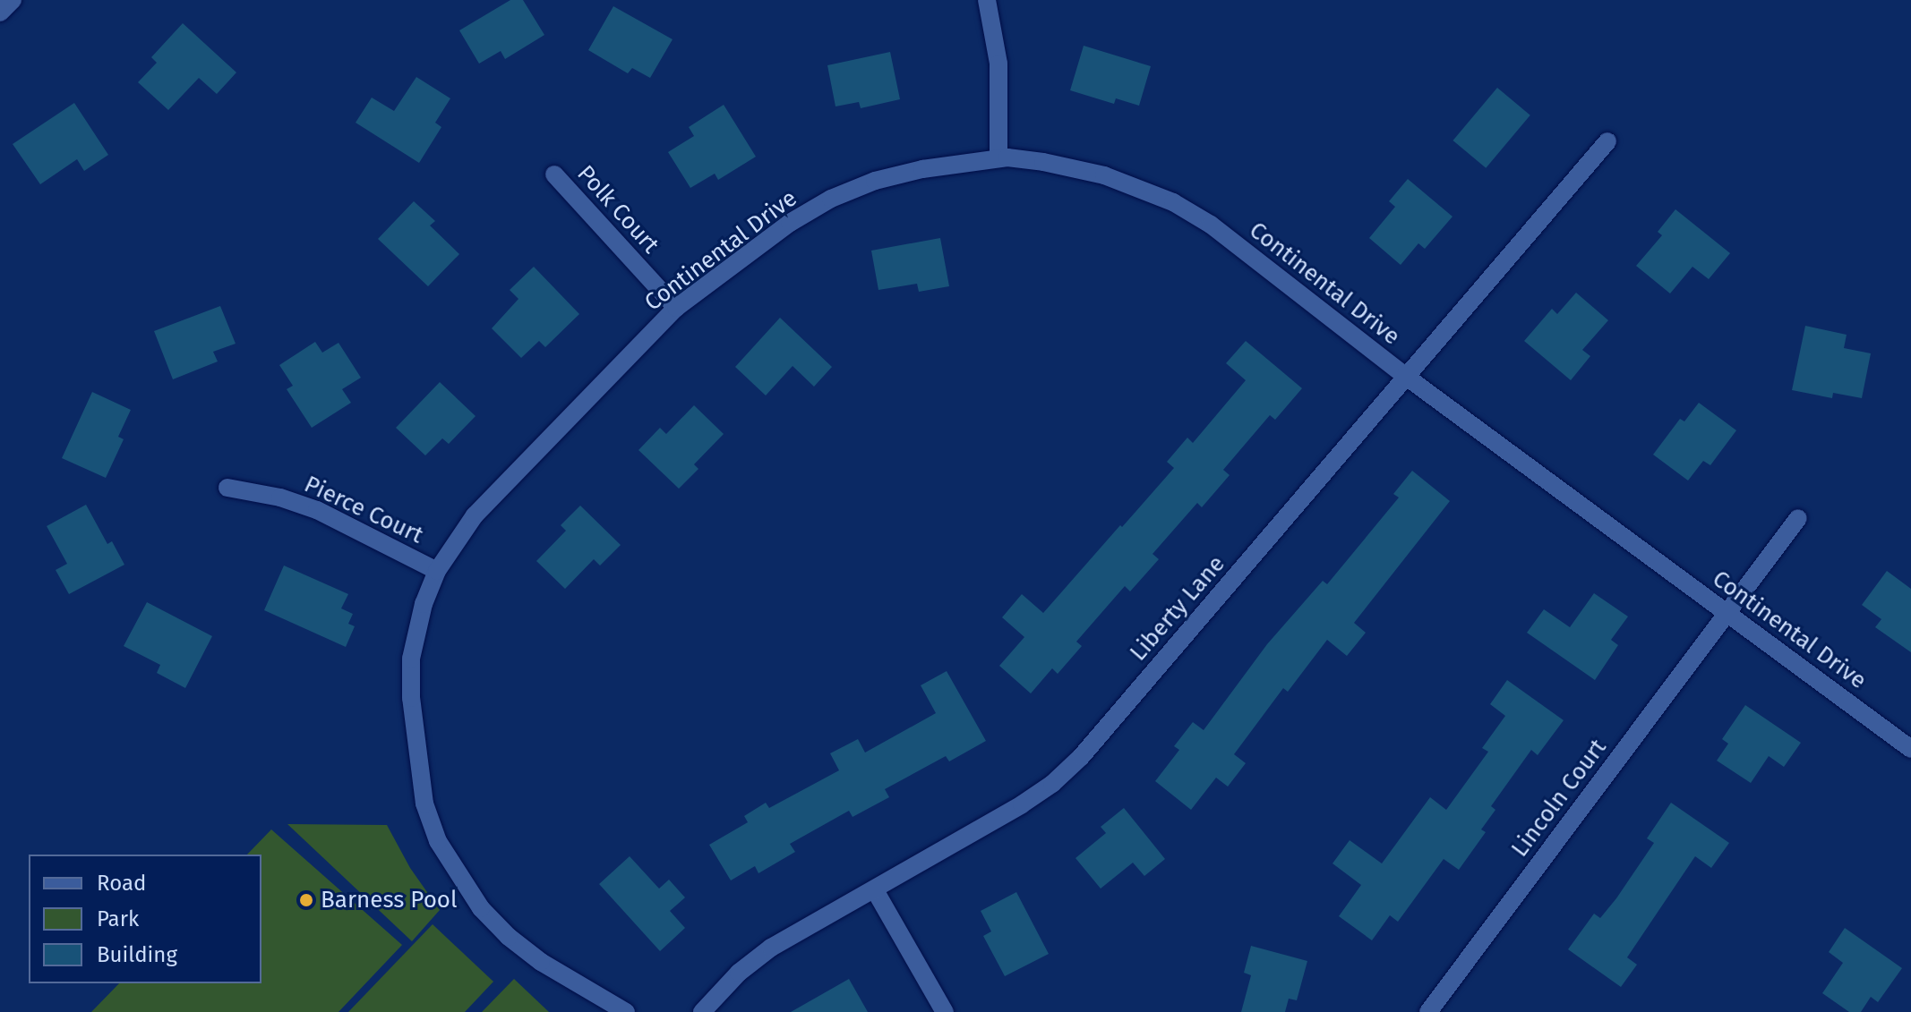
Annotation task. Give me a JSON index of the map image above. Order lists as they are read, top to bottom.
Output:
{
  "streets": {
    "street": [
      "Polk Court",
      "Continental Drive",
      "Pierce Court",
      "Liberty Lane",
      "Lincoln Court"
    ]
  },
  "crossings": [
    ["Polk Court", "Continental Drive"],
    ["Continental Drive", "Pierce Court"],
    ["Continental Drive", "Liberty Lane"],
    ["Continental Drive", "Lincoln Court"]
  ],
  "places": ["Barness Pool"],
  "legend": ["Road", "Park", "Building"]
}
